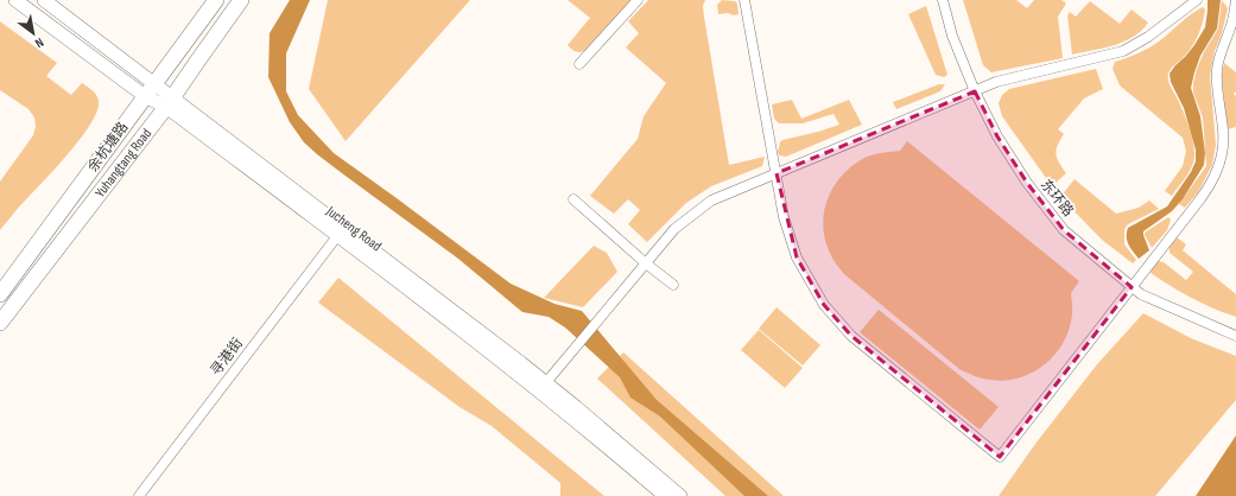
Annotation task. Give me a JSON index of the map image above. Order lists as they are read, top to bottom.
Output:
{
  "streets": {
    "main road": ["余杭塘路", "Yuhangtang Road"],
    "street": ["东环路", "Jucheng Road", "寻港街"]
  },
  "crossings": [
    ["余杭塘路", "Jucheng Road"],
    ["Yuhangtang Road", "Jucheng Road"],
    ["Jucheng Road", "寻港街"]
  ],
  "north": "bottom right"
}
